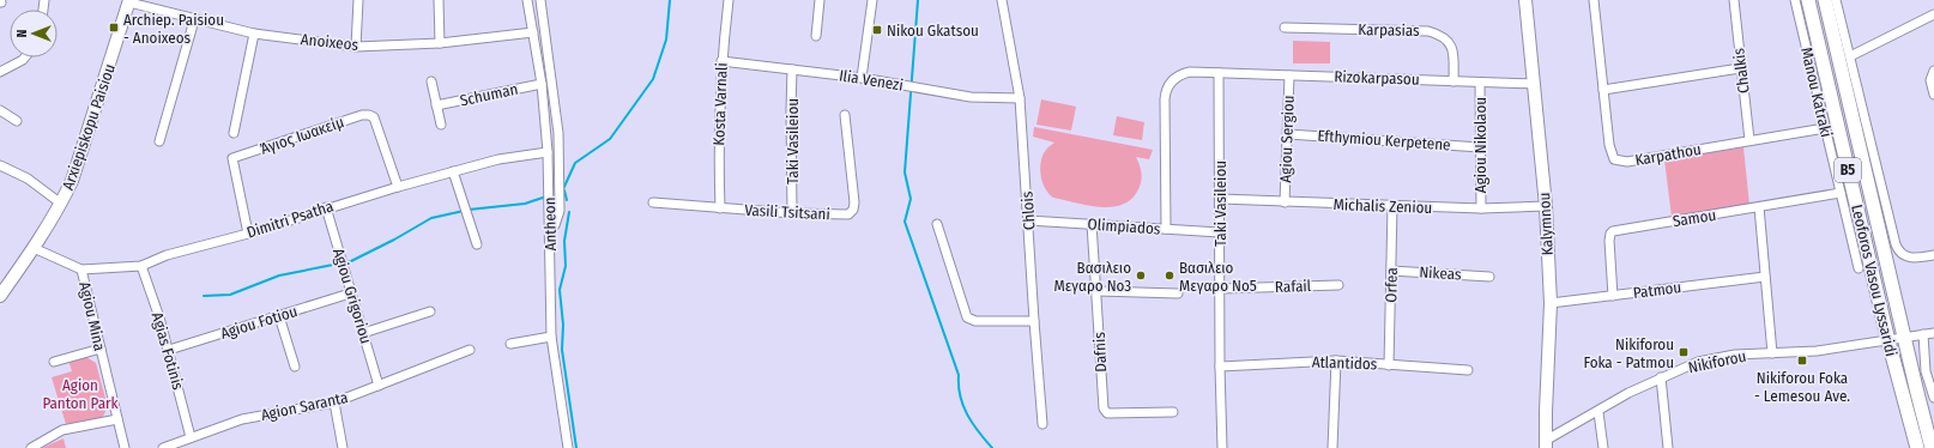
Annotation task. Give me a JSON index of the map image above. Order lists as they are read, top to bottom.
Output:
{
  "streets": {
    "main road": ["B5", "Leoforos Vasou Lyssaridi"],
    "street": [
      "Karpasias",
      "Anoixeos",
      "Chalkis",
      "Rizokarpasou",
      "Ilia Venezi",
      "Manou Katraki",
      "Schuman",
      "Kosta Varnali",
      "Arxiepiskopu Paisiou",
      "Άγιος Ιωακείμ",
      "Agiou Sergiou",
      "Efthymiou Kerpetene",
      "Taki Vasileiou",
      "Agiou Nikolaou",
      "Karpathou",
      "Michalis Zeniou",
      "Chlois",
      "Vasili Tsitsani",
      "Samou",
      "Dimitri Psatha",
      "Antheon",
      "Kalymnou",
      "Olimpiados",
      "Nikeas",
      "Orfea",
      "Rafail",
      "Patmou",
      "Agiou Grigoriou",
      "Agiou Mina",
      "Agiou Fotiou",
      "Agias Fotinis",
      "Dafnis",
      "Nikiforou",
      "Atlantidos",
      "Agion Saranta"
    ]
  },
  "crossings": [
    ["Karpasias", "Rizokarpasou"],
    ["Anoixeos", "Arxiepiskopu Paisiou"],
    ["Anoixeos", "Antheon"],
    ["Chalkis", "Karpathou"],
    ["Rizokarpasou", "Agiou Sergiou"],
    ["Rizokarpasou", "Taki Vasileiou"],
    ["Rizokarpasou", "Agiou Nikolaou"],
    ["Rizokarpasou", "Kalymnou"],
    ["Rizokarpasou", "Olimpiados"],
    ["Ilia Venezi", "Kosta Varnali"],
    ["Ilia Venezi", "Taki Vasileiou"],
    ["Ilia Venezi", "Chlois"],
    ["Manou Katraki", "Karpathou"],
    ["Manou Katraki", "Samou"],
    ["Schuman", "Antheon"],
    ["Kosta Varnali", "Vasili Tsitsani"],
    ["Arxiepiskopu Paisiou", "Dimitri Psatha"],
    ["Άγιος Ιωακείμ", "Dimitri Psatha"],
    ["Agiou Sergiou", "Efthymiou Kerpetene"],
    ["Agiou Sergiou", "Michalis Zeniou"],
    ["Efthymiou Kerpetene", "Agiou Nikolaou"],
    ["Taki Vasileiou", "Michalis Zeniou"],
    ["Taki Vasileiou", "Vasili Tsitsani"],
    ["Taki Vasileiou", "Olimpiados"],
    ["Taki Vasileiou", "Rafail"],
    ["Taki Vasileiou", "Atlantidos"],
    ["Agiou Nikolaou", "Michalis Zeniou"],
    ["Michalis Zeniou", "Kalymnou"],
    ["Michalis Zeniou", "Orfea"],
    ["Chlois", "Olimpiados"],
    ["Samou", "Patmou"],
    ["Dimitri Psatha", "Antheon"],
    ["Dimitri Psatha", "Agiou Grigoriou"],
    ["Dimitri Psatha", "Agiou Mina"],
    ["Dimitri Psatha", "Agias Fotinis"],
    ["Kalymnou", "Patmou"],
    ["Kalymnou", "Nikiforou"],
    ["Olimpiados", "Dafnis"],
    ["Nikeas", "Orfea"],
    ["Leoforos Vasou Lyssaridi", "Nikiforou"],
    ["Orfea", "Atlantidos"],
    ["Agiou Grigoriou", "Agiou Fotiou"],
    ["Agiou Grigoriou", "Agion Saranta"],
    ["Agiou Fotiou", "Agias Fotinis"],
    ["Agias Fotinis", "Agion Saranta"]
  ],
  "parks": ["Agion Panton Park"],
  "places": {
    "transit": [
      "Archiep. Paisiou - Anoixeos",
      "Nikou Gkatsou",
      "Nikiforou Foka - Patmou",
      "Nikiforou Foka - Lemesou Ave."
    ],
    "other": ["Βασιλειο Μεγαρο Νο3", "Βασιλειο Μεγαρο Νο5"]
  },
  "north": "left"
}
